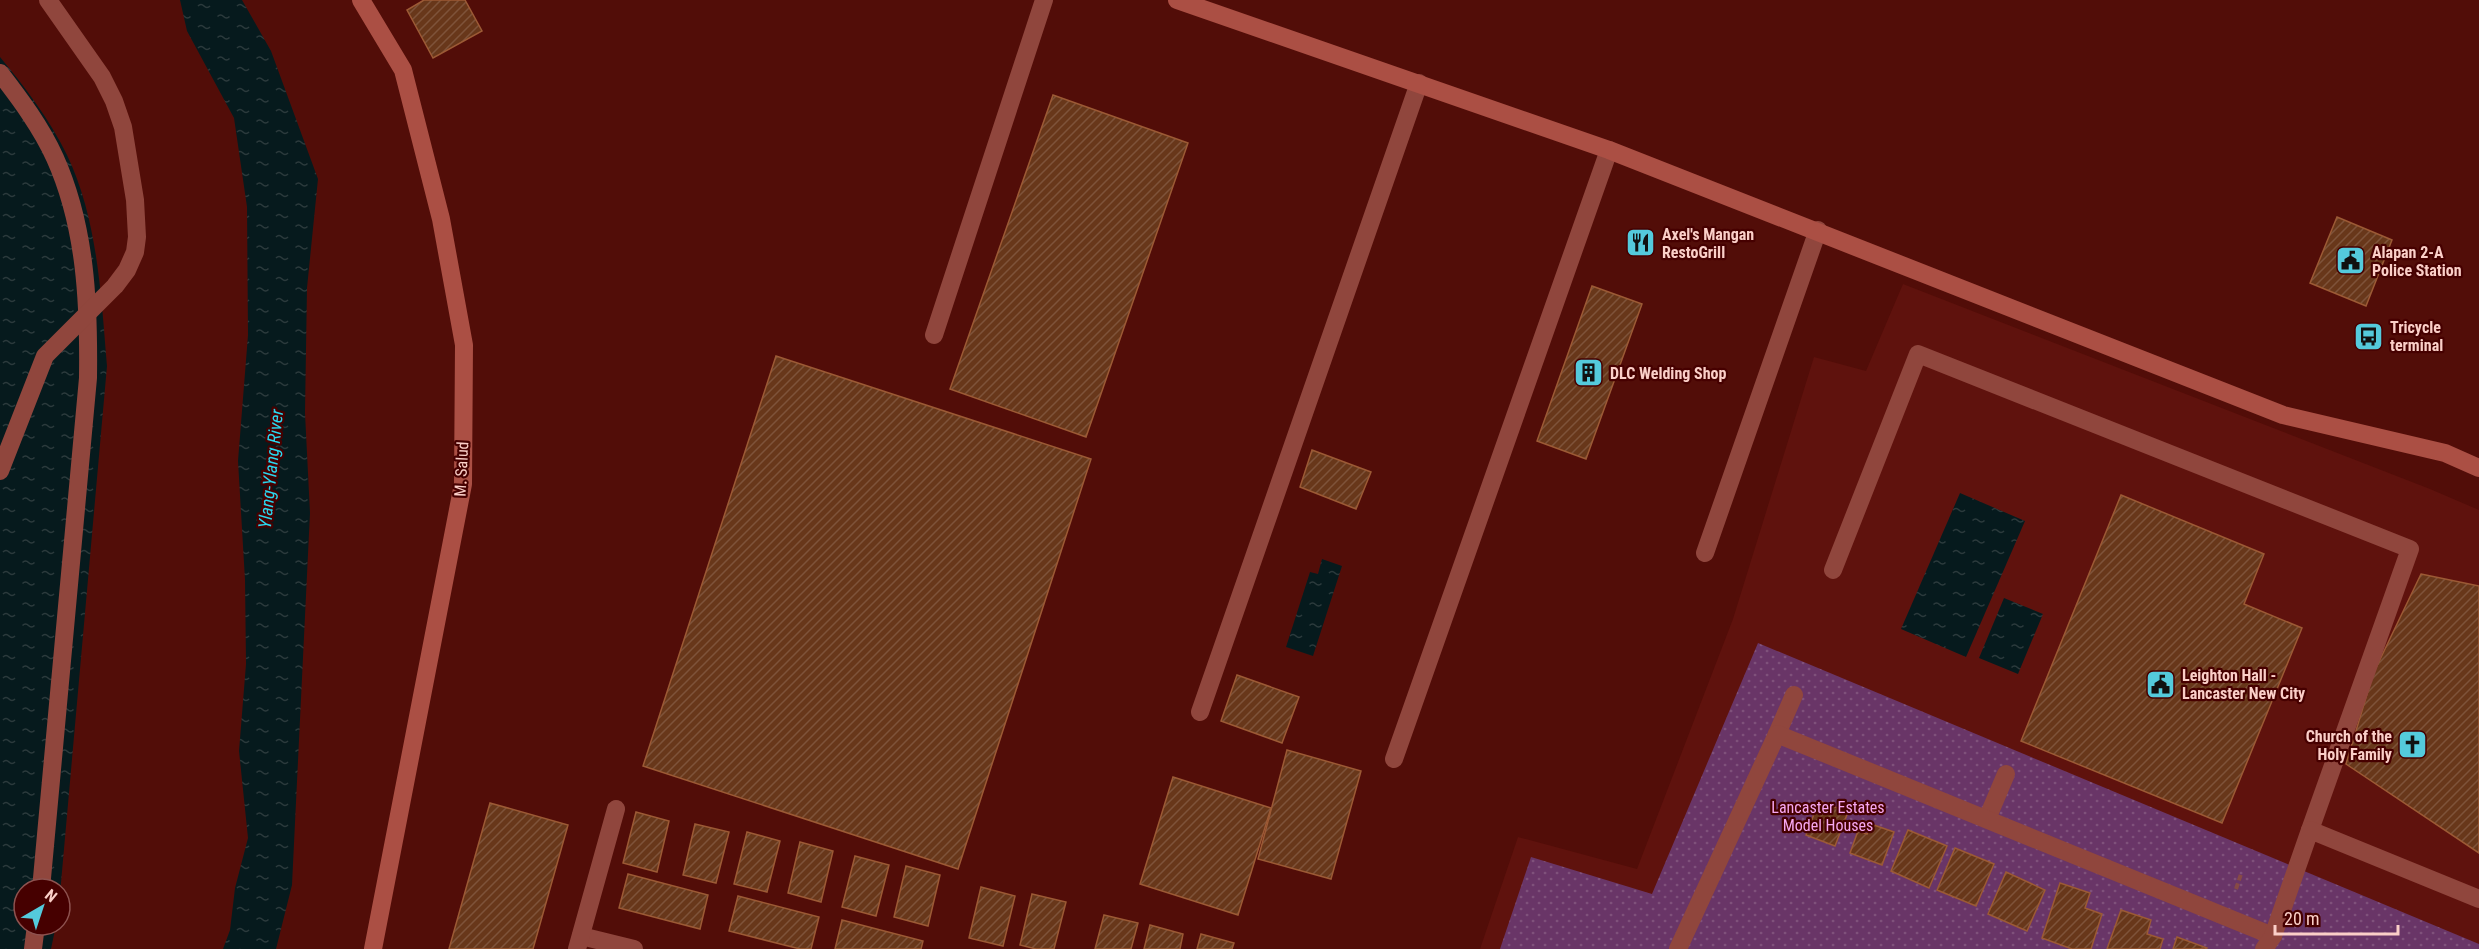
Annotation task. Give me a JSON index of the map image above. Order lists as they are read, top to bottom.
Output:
{
  "streets": {
    "street": ["M. Salud"]
  },
  "water": ["Ylang-Ylang River"],
  "parks": ["Lancaster Estates Model Houses"],
  "places": {
    "restaurant": ["Axel's Mangan RestoGrill"],
    "public building": ["Alapan 2-A Police Station", "Leighton Hall - Lancaster New City"],
    "bus stop": ["Tricycle terminal"],
    "building": ["DLC Welding Shop"],
    "church": ["Church of the Holy Family"]
  },
  "scale_bar": "20 m",
  "north": "top right"
}
